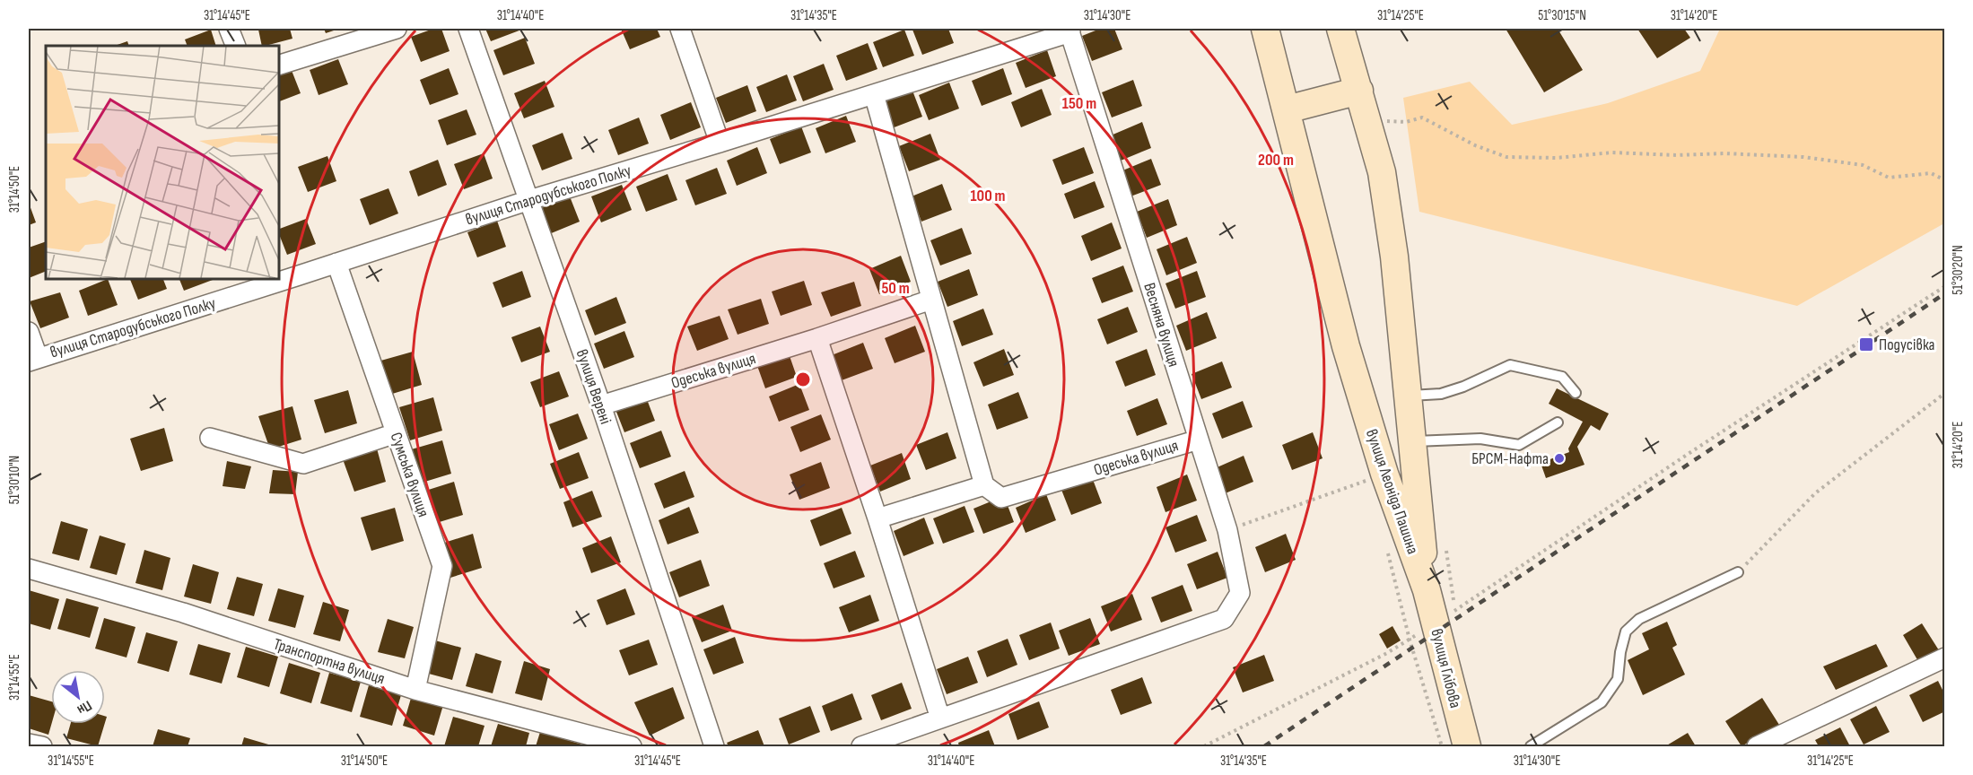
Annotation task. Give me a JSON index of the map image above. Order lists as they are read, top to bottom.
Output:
{
  "streets": {
    "main road": ["вулиця Леоніда Пашина", "вулиця Глібова"],
    "street": [
      "вулиця Стародубського Полку",
      "Весняна вулиця",
      "Одеська вулиця",
      "вулиця Верені",
      "Сумська вулиця",
      "Транспортна вулиця"
    ]
  },
  "crossings": [
    ["вулиця Стародубського Полку", "Весняна вулиця"],
    ["вулиця Стародубського Полку", "вулиця Верені"],
    ["вулиця Стародубського Полку", "Сумська вулиця"],
    ["Весняна вулиця", "Одеська вулиця"],
    ["Одеська вулиця", "вулиця Верені"],
    ["Сумська вулиця", "Транспортна вулиця"],
    ["вулиця Леоніда Пашина", "вулиця Глібова"]
  ],
  "places": {
    "transit": ["Подусівка"],
    "other": ["БРСМ-Нафта"]
  },
  "north": "bottom right",
  "coordinates": [
    "31°14'45\"E",
    "31°14'40\"E",
    "31°14'35\"E",
    "31°14'30\"E",
    "31°14'25\"E",
    "51°30'15\"N",
    "31°14'20\"E",
    "31°14'50\"E",
    "51°30'20\"N",
    "51°30'10\"N",
    "31°14'55\"E"
  ],
  "rings": [
    "150 m",
    "200 m",
    "100 m",
    "50 m"
  ]
}
